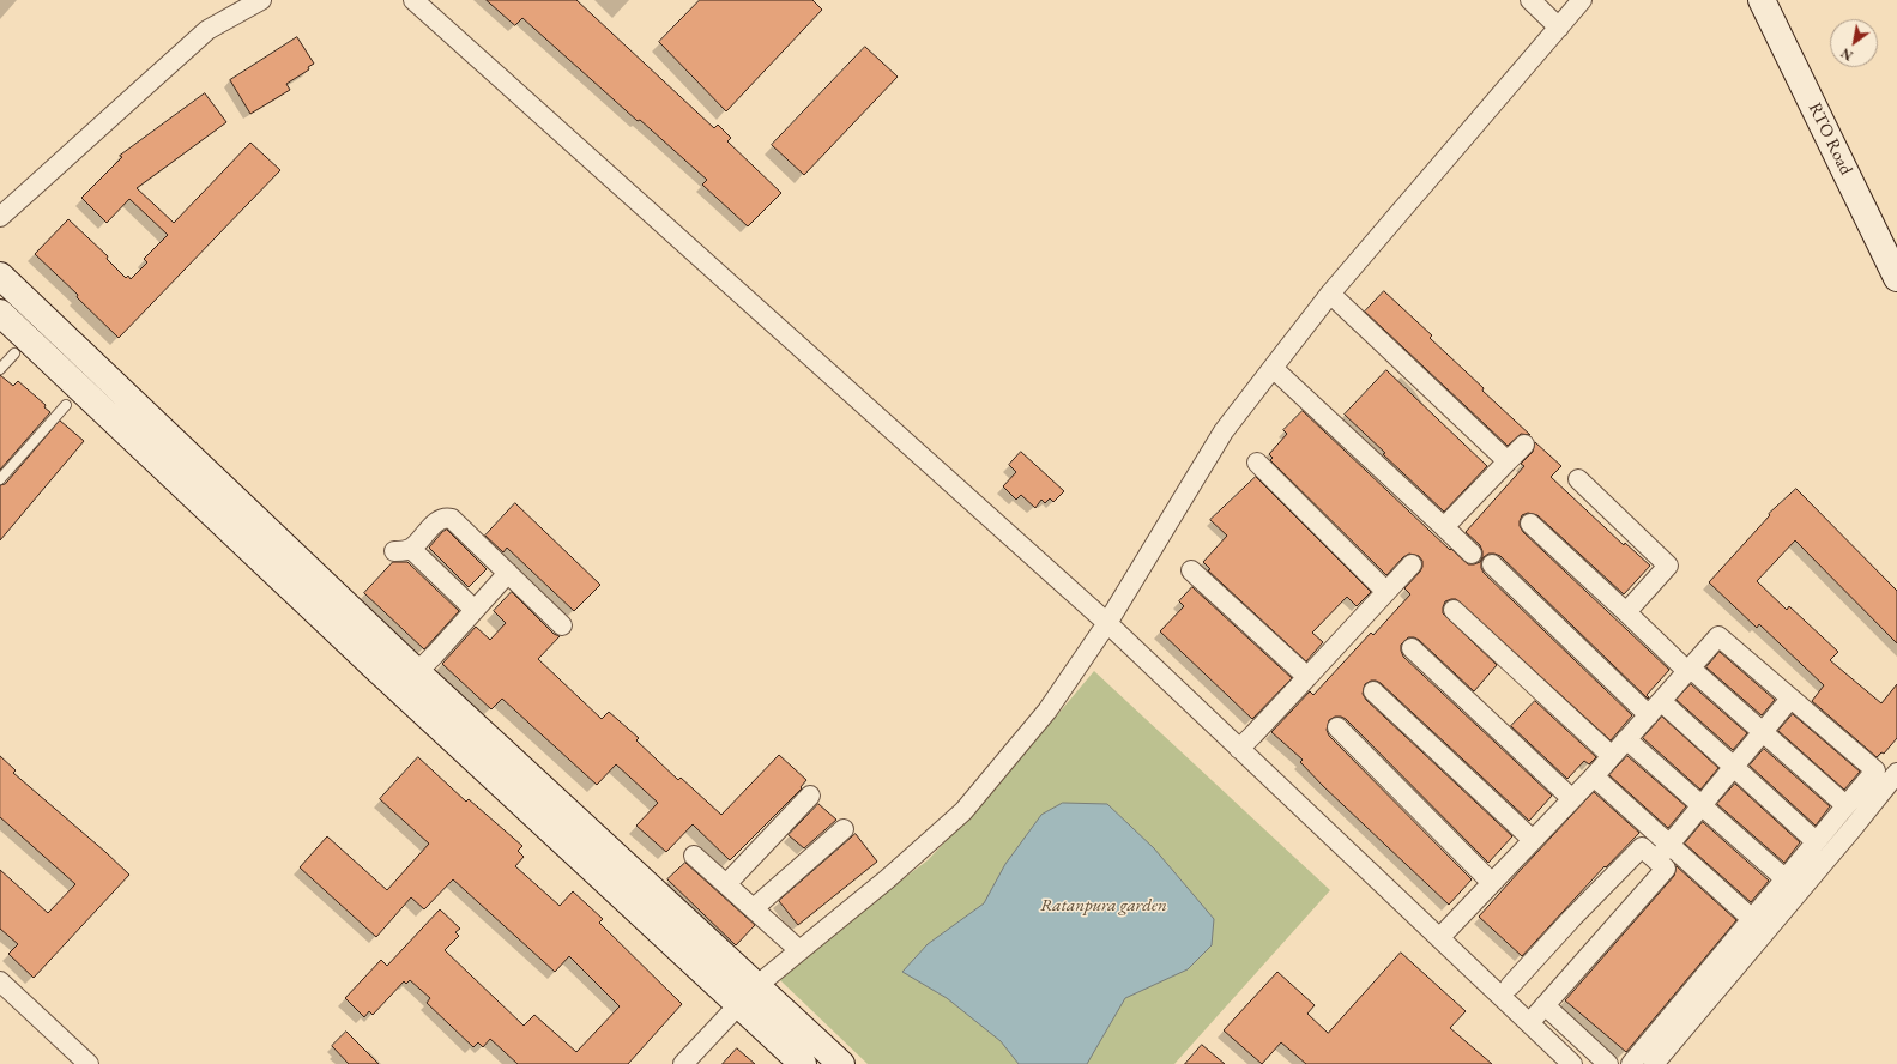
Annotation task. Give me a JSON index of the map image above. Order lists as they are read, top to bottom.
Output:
{
  "streets": {
    "street": ["RTO Road"]
  },
  "parks": ["Ratanpura garden"],
  "north": "bottom left"
}
